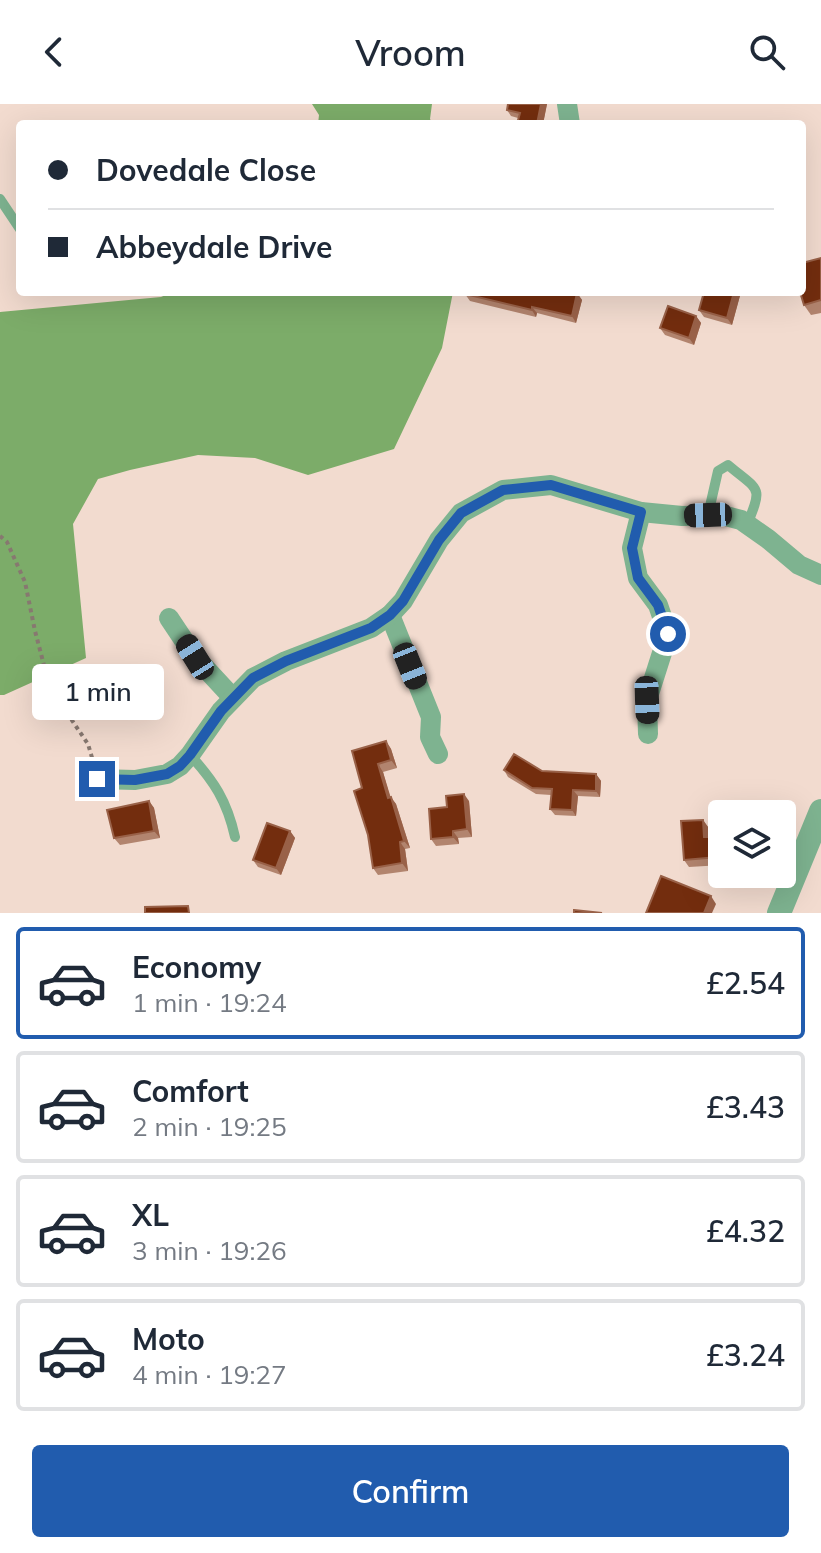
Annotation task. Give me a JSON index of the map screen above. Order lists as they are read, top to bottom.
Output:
{
  "page": {
    "header": "Vroom",
    "banner": ["Dovedale Close", "Abbeydale Drive"],
    "bubble": "1 min",
    "list": [
      {
        "name": "Economy",
        "note": "1 min · 19:24",
        "value": "£2.54"
      },
      {
        "name": "Comfort",
        "note": "2 min · 19:25",
        "value": "£3.43"
      },
      {
        "name": "XL",
        "note": "3 min · 19:26",
        "value": "£4.32"
      },
      {
        "name": "Moto",
        "note": "4 min · 19:27",
        "value": "£3.24"
      }
    ],
    "buttons": "Confirm"
  }
}
